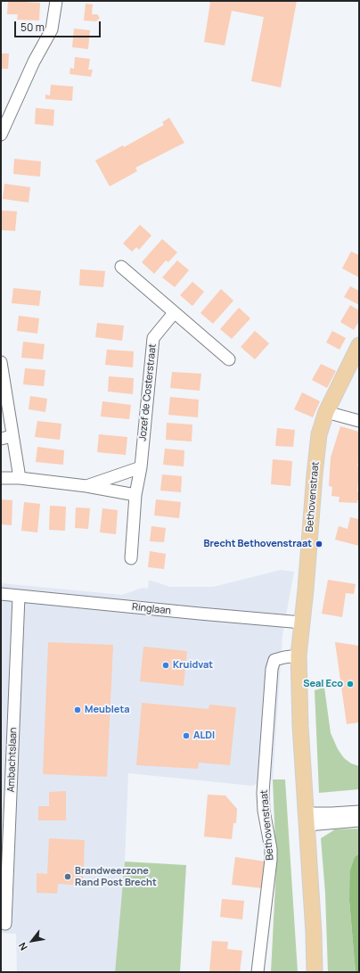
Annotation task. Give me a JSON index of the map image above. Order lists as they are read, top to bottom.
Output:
{
  "streets": {
    "main road": ["Bethovenstraat"],
    "street": ["Jozef de Costerstraat", "Ringlaan", "Ambachtslaan"]
  },
  "crossings": [
    ["Bethovenstraat", "Ringlaan"],
    ["Ringlaan", "Ambachtslaan"]
  ],
  "places": [
    "Brecht Bethovenstraat",
    "Kruidvat",
    "Seal Eco",
    "Meubleta",
    "ALDI",
    "Brandweerzone Rand Post Brecht"
  ],
  "scale_bar": "50 m",
  "north": "bottom left"
}
